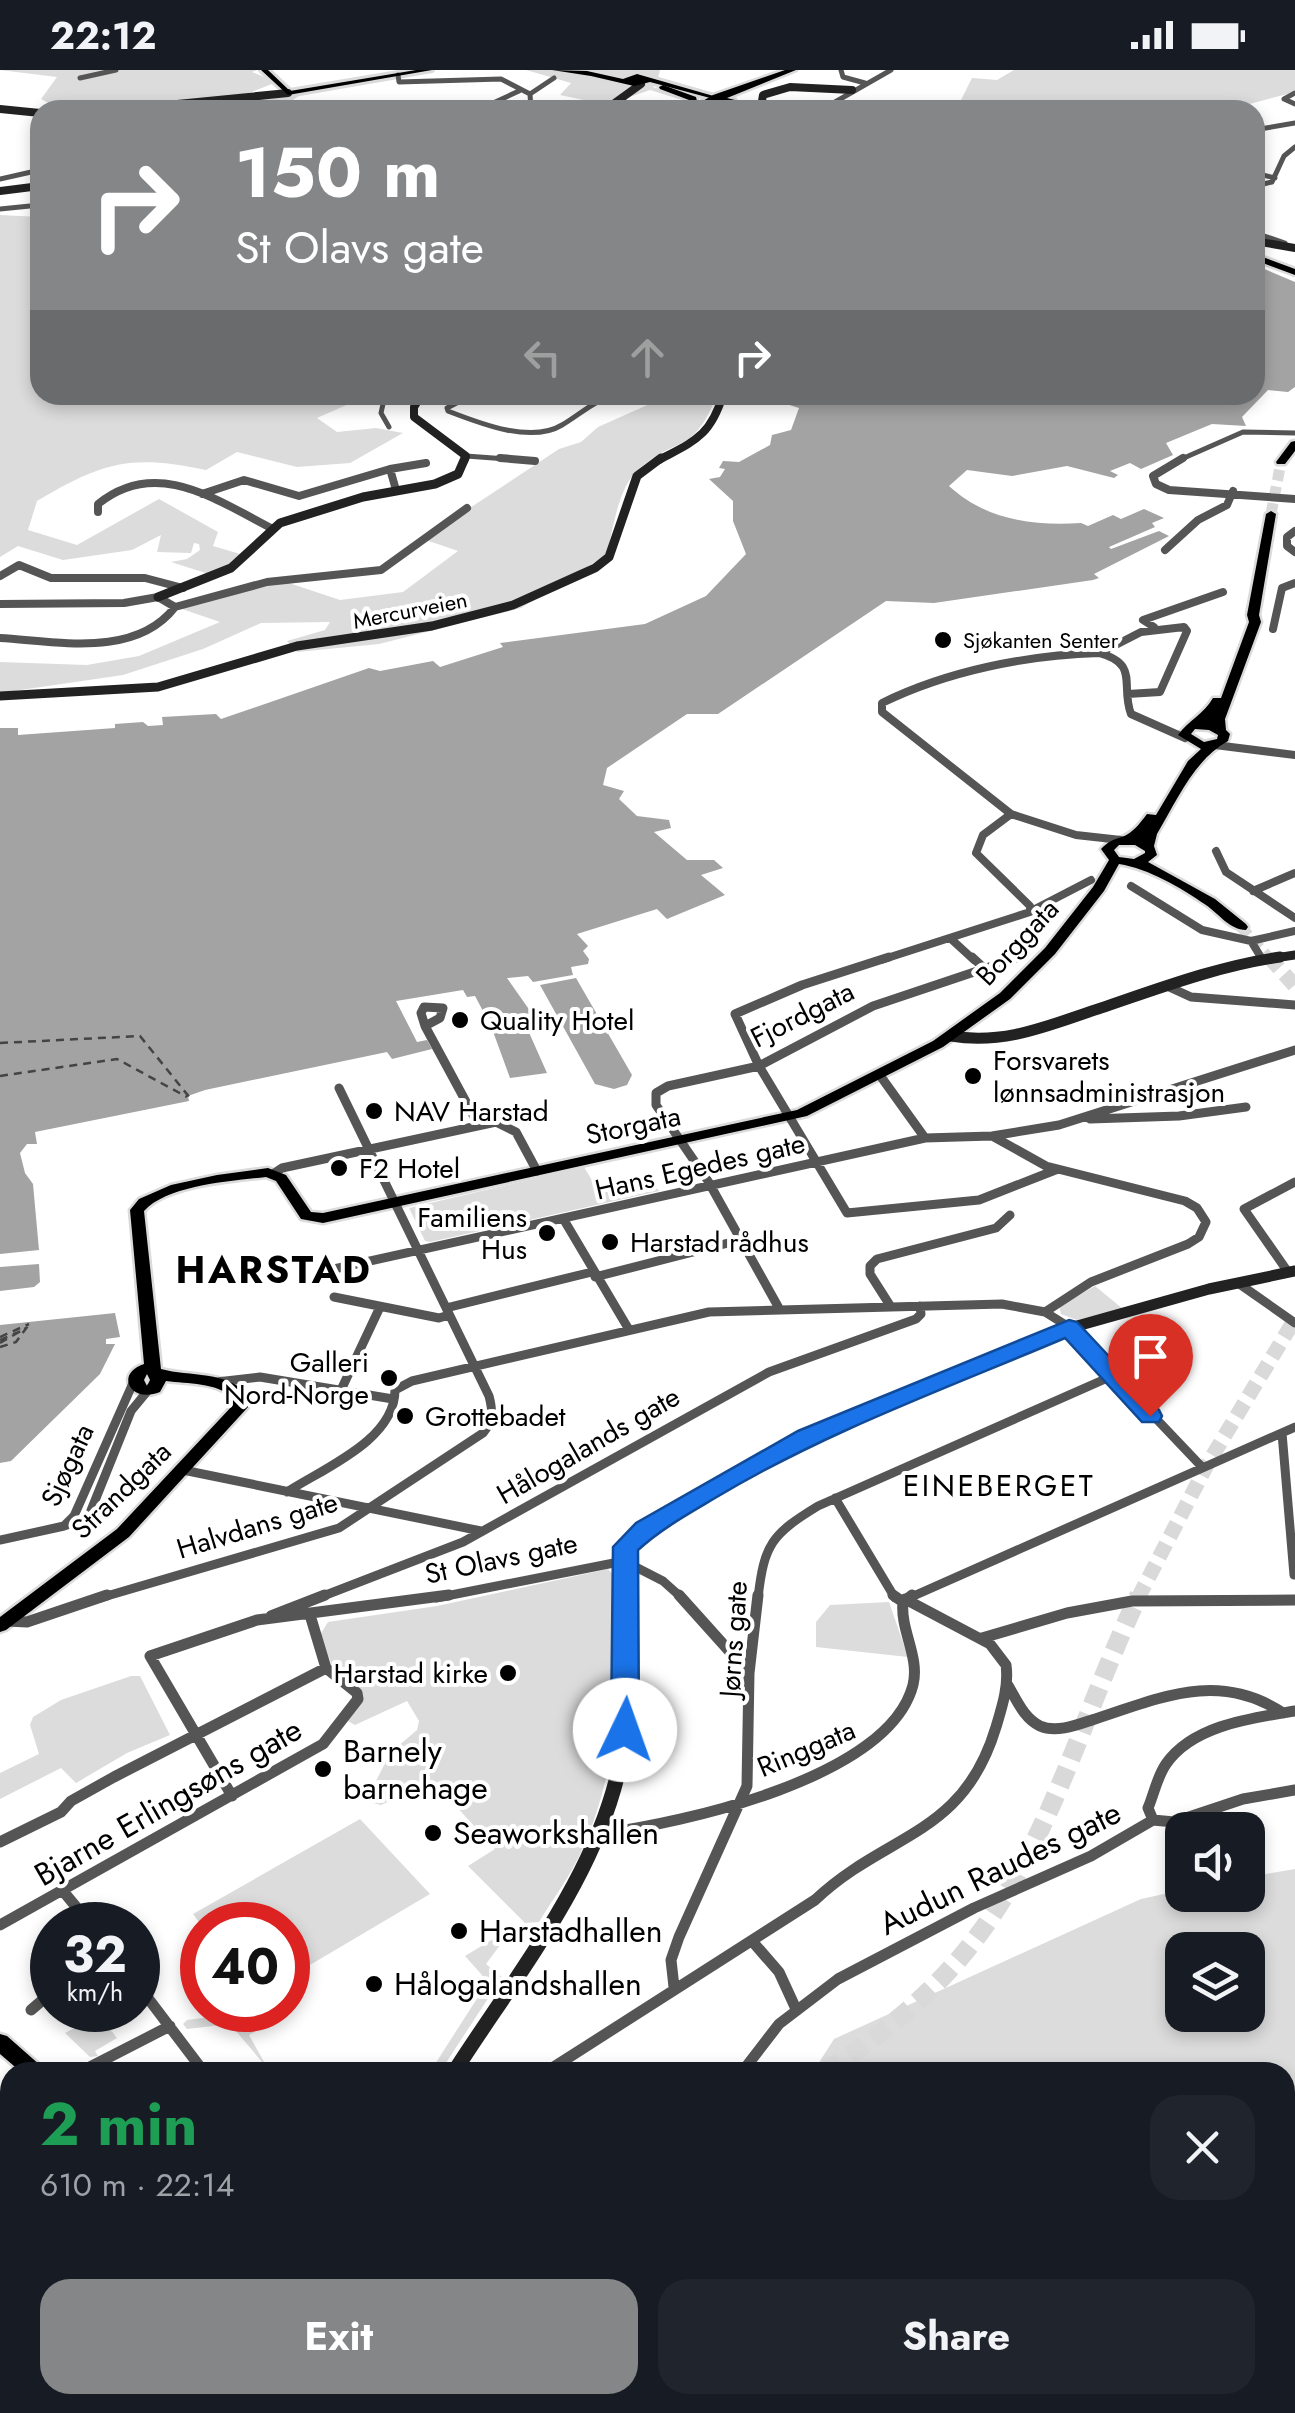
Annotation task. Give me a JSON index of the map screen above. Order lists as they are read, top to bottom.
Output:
{
  "streets": {
    "highway": [
      "Borggata",
      "Storgata",
      "Sjøgata",
      "Strandgata"
    ],
    "street": [
      "Mercurveien",
      "Fjordgata",
      "Hans Egedes gate",
      "Hålogalands gate",
      "Halvdans gate",
      "St Olavs gate",
      "Jørns gate",
      "Ringgata",
      "Bjarne Erlingsøns gate",
      "Audun Raudes gate"
    ]
  },
  "crossings": [
    ["Borggata", "Storgata"],
    ["Fjordgata", "Storgata"],
    ["Storgata", "Sjøgata"],
    ["Hålogalands gate", "St Olavs gate"],
    ["Strandgata", "Halvdans gate"],
    ["Jørns gate", "Ringgata"]
  ],
  "districts": ["HARSTAD", "EINEBERGET"],
  "places": [
    "Sjøkanten Senter",
    "Quality Hotel",
    "Forsvarets lønnsadministrasjon",
    "NAV Harstad",
    "F2 Hotel",
    "Familiens Hus",
    "Harstad rådhus",
    "Galleri Nord-Norge",
    "Grottebadet",
    "Harstad kirke",
    "Barnely barnehage",
    "Seaworkshallen",
    "Harstadhallen",
    "Hålogalandshallen"
  ],
  "page": {
    "status": "22:12",
    "turn": ["150 m", "St Olavs gate"],
    "speed": "32 km/h",
    "limit": "40",
    "heading": ["2 min", "610 m · 22:14"],
    "buttons": ["Exit", "Share"]
  }
}
